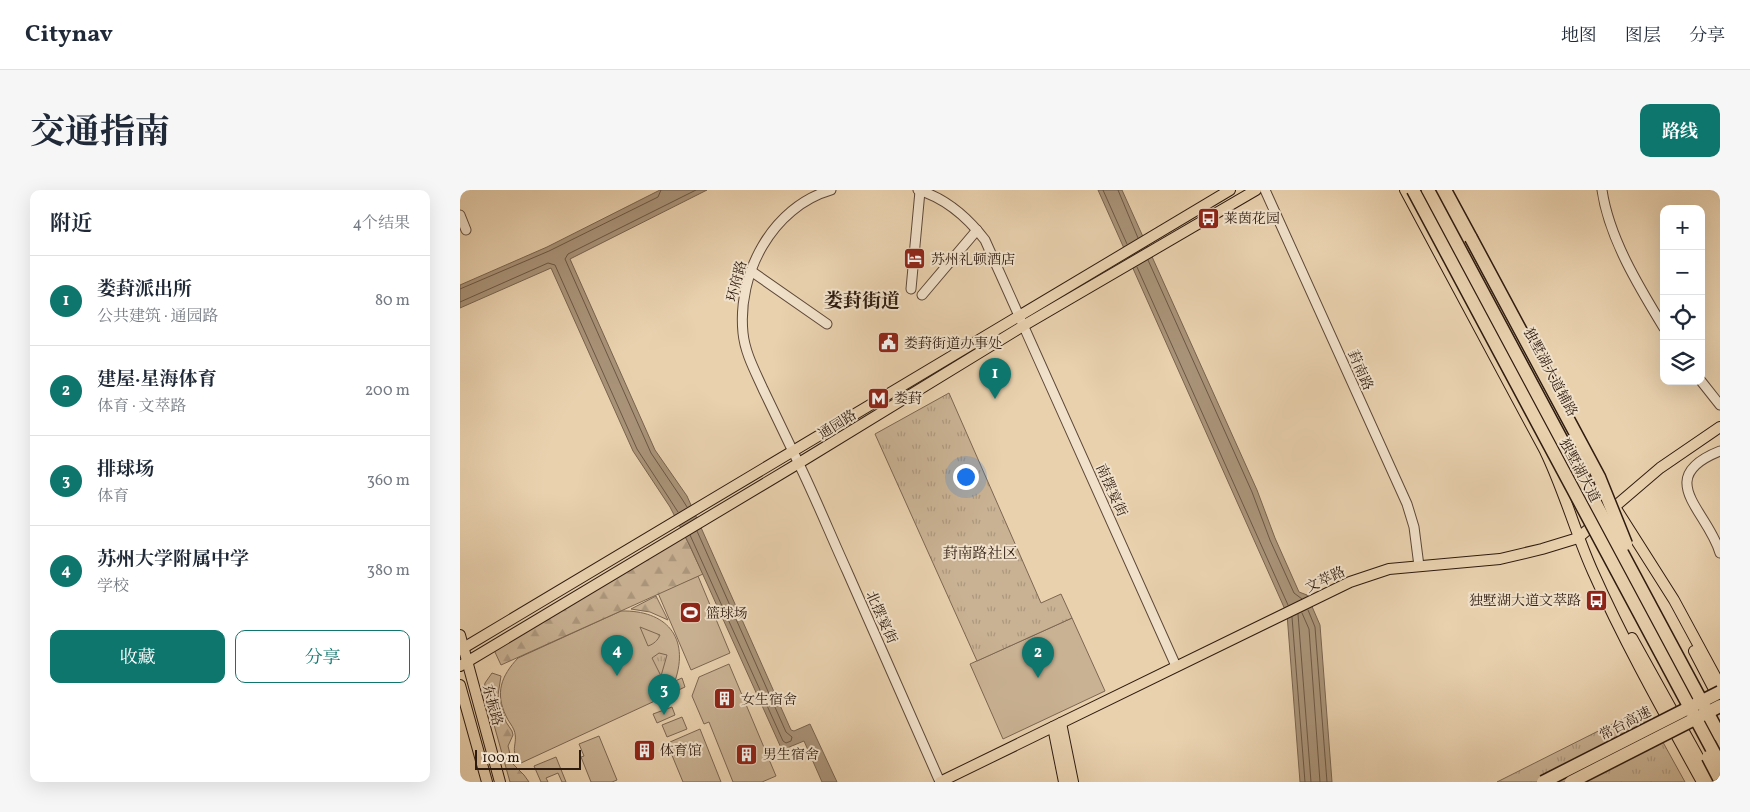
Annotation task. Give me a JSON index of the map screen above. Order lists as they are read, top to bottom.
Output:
{
  "streets": {
    "highway": ["独墅湖大道", "常台高速"],
    "main road": [
      "独墅湖大道辅路",
      "通园路",
      "文萃路",
      "东振路"
    ],
    "street": [
      "环府路",
      "葑南路",
      "南摆宴街",
      "北摆宴街"
    ]
  },
  "crossings": [
    ["环府路", "通园路"],
    ["环府路", "北摆宴街"],
    ["葑南路", "文萃路"],
    ["独墅湖大道辅路", "文萃路"],
    ["独墅湖大道辅路", "常台高速"],
    ["通园路", "南摆宴街"],
    ["通园路", "北摆宴街"],
    ["通园路", "东振路"],
    ["南摆宴街", "文萃路"],
    ["文萃路", "北摆宴街"]
  ],
  "districts": ["娄葑街道", "葑南路社区"],
  "places": {
    "bus stop": ["莱茵花园", "独墅湖大道文萃路"],
    "hotel": ["苏州礼顿酒店"],
    "public building": ["娄葑街道办事处"],
    "metro station": ["娄葑"],
    "sports": ["篮球场"],
    "building": ["女生宿舍", "体育馆", "男生宿舍"]
  },
  "scale_bar": "100 m",
  "page": {
    "header": "Citynav",
    "nav": ["地图", "图层", "分享"],
    "title": "交通指南",
    "buttons": [
      "路线",
      ["收藏", "分享"]
    ],
    "heading": ["附近", "4个结果"],
    "map_buttons": ["+", "−"],
    "list": [
      {
        "mark": "1",
        "name": "娄葑派出所",
        "note": "公共建筑 · 通园路",
        "value": "80 m"
      },
      {
        "mark": "2",
        "name": "建屋·星海体育",
        "note": "体育 · 文萃路",
        "value": "200 m"
      },
      {
        "mark": "3",
        "name": "排球场",
        "note": "体育",
        "value": "360 m"
      },
      {
        "mark": "4",
        "name": "苏州大学附属中学",
        "note": "学校",
        "value": "380 m"
      }
    ],
    "pins": [
      "1",
      "4",
      "2",
      "3"
    ],
    "scale": "100 m"
  }
}
